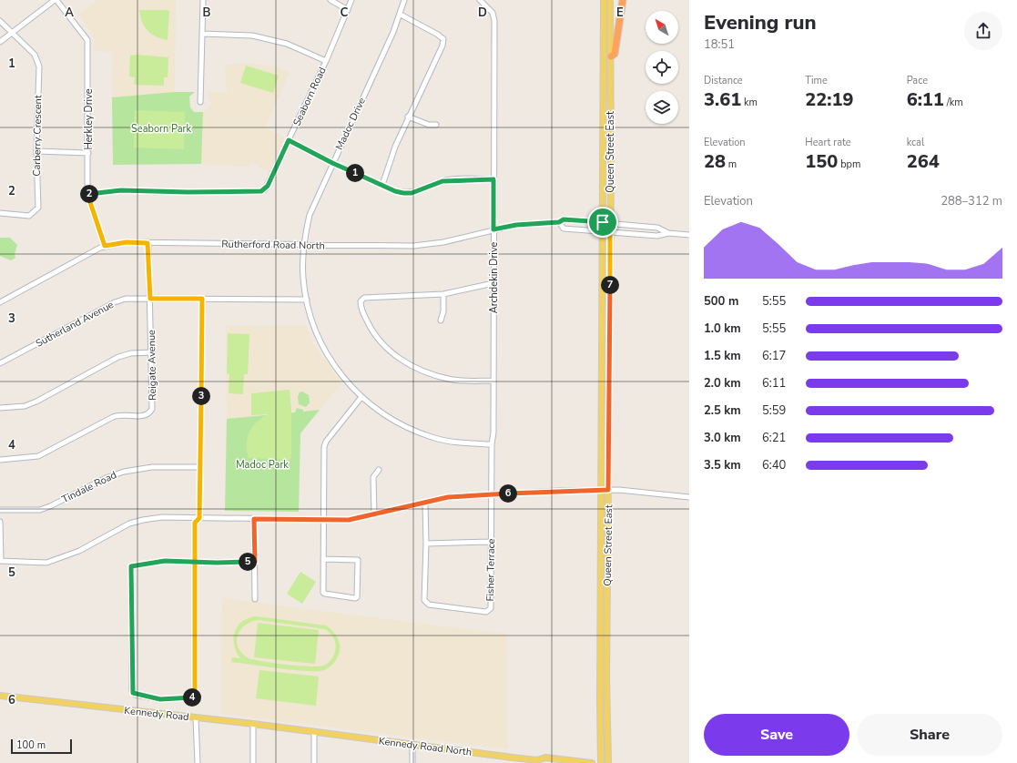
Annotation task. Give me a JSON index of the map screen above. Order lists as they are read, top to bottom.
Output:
{
  "streets": {
    "main road": ["Queen Street East", "Kennedy Road", "Kennedy Road North"],
    "street": [
      "Seaborn Road",
      "Herkley Drive",
      "Madoc Drive",
      "Carberry Crescent",
      "Rutherford Road North",
      "Archdekin Drive",
      "Sutherland Avenue",
      "Reigate Avenue",
      "Tindale Road",
      "Fisher Terrace"
    ]
  },
  "crossings": [
    ["Seaborn Road", "Herkley Drive"],
    ["Herkley Drive", "Rutherford Road North"],
    ["Madoc Drive", "Rutherford Road North"],
    ["Madoc Drive", "Archdekin Drive"],
    ["Madoc Drive", "Sutherland Avenue"],
    ["Queen Street East", "Rutherford Road North"],
    ["Rutherford Road North", "Archdekin Drive"],
    ["Rutherford Road North", "Reigate Avenue"],
    ["Archdekin Drive", "Fisher Terrace"],
    ["Sutherland Avenue", "Reigate Avenue"],
    ["Kennedy Road", "Kennedy Road North"]
  ],
  "parks": ["Seaborn Park", "Madoc Park"],
  "scale_bar": "100 m",
  "north": "top left",
  "page": {
    "heading": ["Evening run", "18:51"],
    "stats": [
      ["Distance", "3.61 km"],
      ["Time", "22:19"],
      ["Pace", "6:11 /km"],
      ["Elevation", "28 m"],
      ["Heart rate", "150 bpm"],
      ["kcal", "264"]
    ],
    "pins": [
      "1",
      "2",
      "7",
      "3",
      "6",
      "5",
      "4"
    ],
    "chart": ["Elevation", "288–312 m"],
    "list": [
      {
        "name": "500 m",
        "note": "5:55"
      },
      {
        "name": "1.0 km",
        "note": "5:55"
      },
      {
        "name": "1.5 km",
        "note": "6:17"
      },
      {
        "name": "2.0 km",
        "note": "6:11"
      },
      {
        "name": "2.5 km",
        "note": "5:59"
      },
      {
        "name": "3.0 km",
        "note": "6:21"
      },
      {
        "name": "3.5 km",
        "note": "6:40"
      }
    ],
    "buttons": ["Save", "Share"],
    "scale": "100 m"
  },
  "grid": {
    "columns": [
      "A",
      "B",
      "C",
      "D",
      "E"
    ],
    "rows": [
      "1",
      "2",
      "3",
      "4",
      "5",
      "6"
    ]
  }
}
